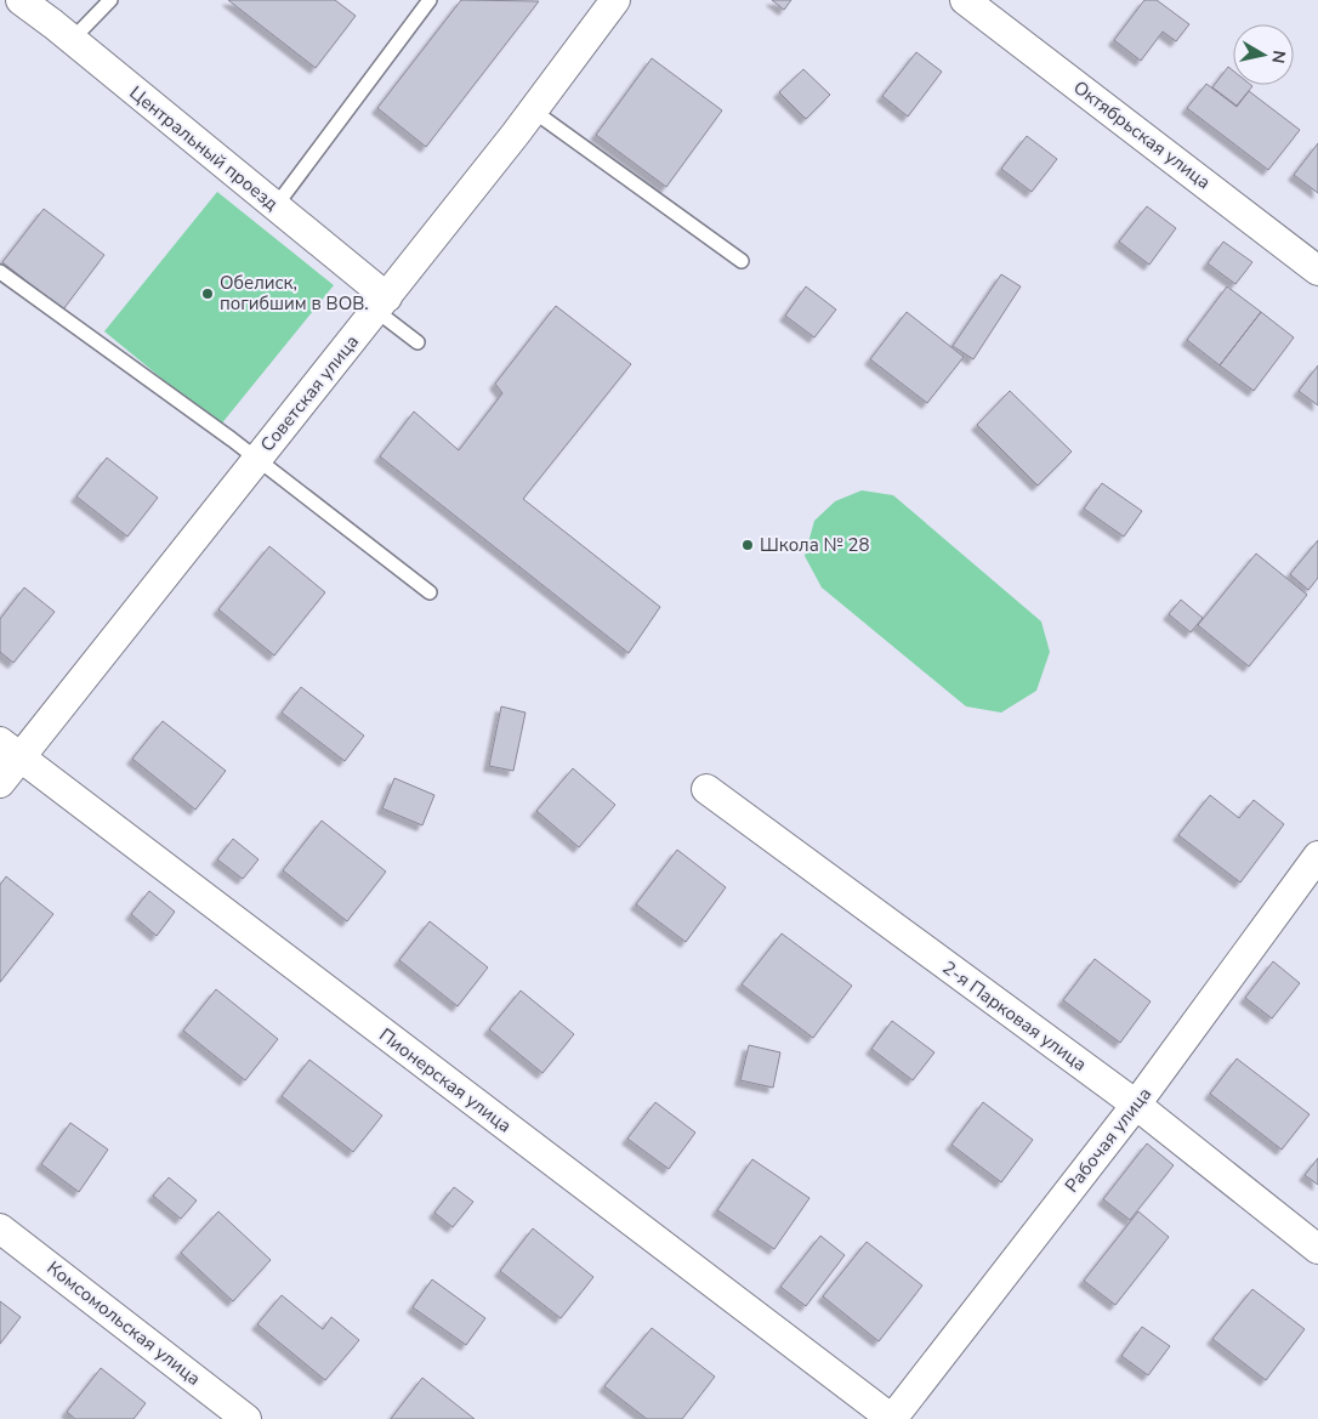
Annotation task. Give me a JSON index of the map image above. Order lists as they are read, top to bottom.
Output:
{
  "streets": {
    "street": [
      "Октябрьская улица",
      "Центральный проезд",
      "Советская улица",
      "2-я Парковая улица",
      "Пионерская улица",
      "Рабочая улица",
      "Комсомольская улица"
    ]
  },
  "crossings": [
    ["Центральный проезд", "Советская улица"],
    ["Советская улица", "Пионерская улица"],
    ["2-я Парковая улица", "Рабочая улица"],
    ["Пионерская улица", "Рабочая улица"]
  ],
  "places": ["Обелиск, погибшим в ВОВ.", "Школа № 28"],
  "north": "right"
}
